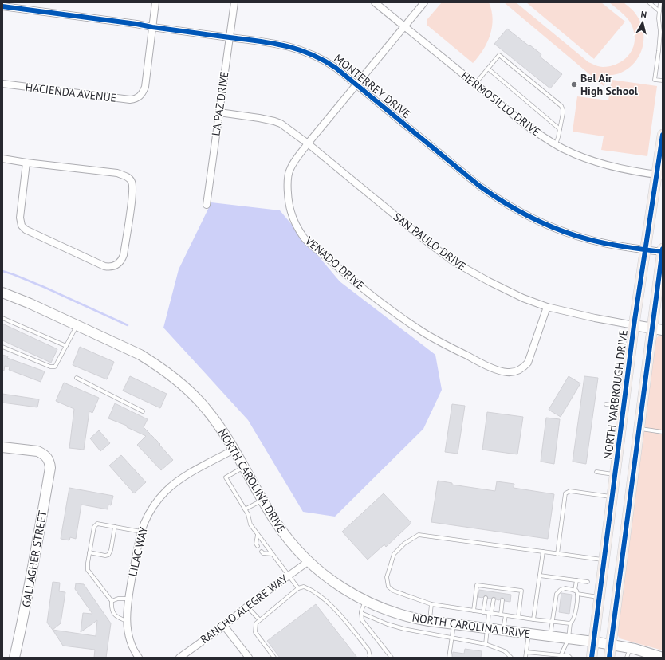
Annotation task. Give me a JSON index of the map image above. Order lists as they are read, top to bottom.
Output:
{
  "streets": {
    "main road": [
      "SAN PAULO DRIVE",
      "NORTH YARBROUGH DRIVE",
      "NORTH CAROLINA DRIVE",
      "GALLAGHER STREET"
    ],
    "street": [
      "MONTERREY DRIVE",
      "HACIENDA AVENUE",
      "LA PAZ DRIVE",
      "HERMOSILLO DRIVE",
      "VENADO DRIVE",
      "LILAC WAY",
      "RANCHO ALEGRE WAY"
    ]
  },
  "crossings": [
    ["MONTERREY DRIVE", "HACIENDA AVENUE"],
    ["MONTERREY DRIVE", "LA PAZ DRIVE"],
    ["MONTERREY DRIVE", "VENADO DRIVE"],
    ["MONTERREY DRIVE", "NORTH YARBROUGH DRIVE"],
    ["LA PAZ DRIVE", "SAN PAULO DRIVE"],
    ["HERMOSILLO DRIVE", "VENADO DRIVE"],
    ["HERMOSILLO DRIVE", "NORTH YARBROUGH DRIVE"],
    ["SAN PAULO DRIVE", "VENADO DRIVE"],
    ["SAN PAULO DRIVE", "NORTH YARBROUGH DRIVE"],
    ["NORTH YARBROUGH DRIVE", "NORTH CAROLINA DRIVE"],
    ["NORTH CAROLINA DRIVE", "LILAC WAY"],
    ["NORTH CAROLINA DRIVE", "RANCHO ALEGRE WAY"]
  ],
  "places": ["Bel Air High School"],
  "north": "top"
}
